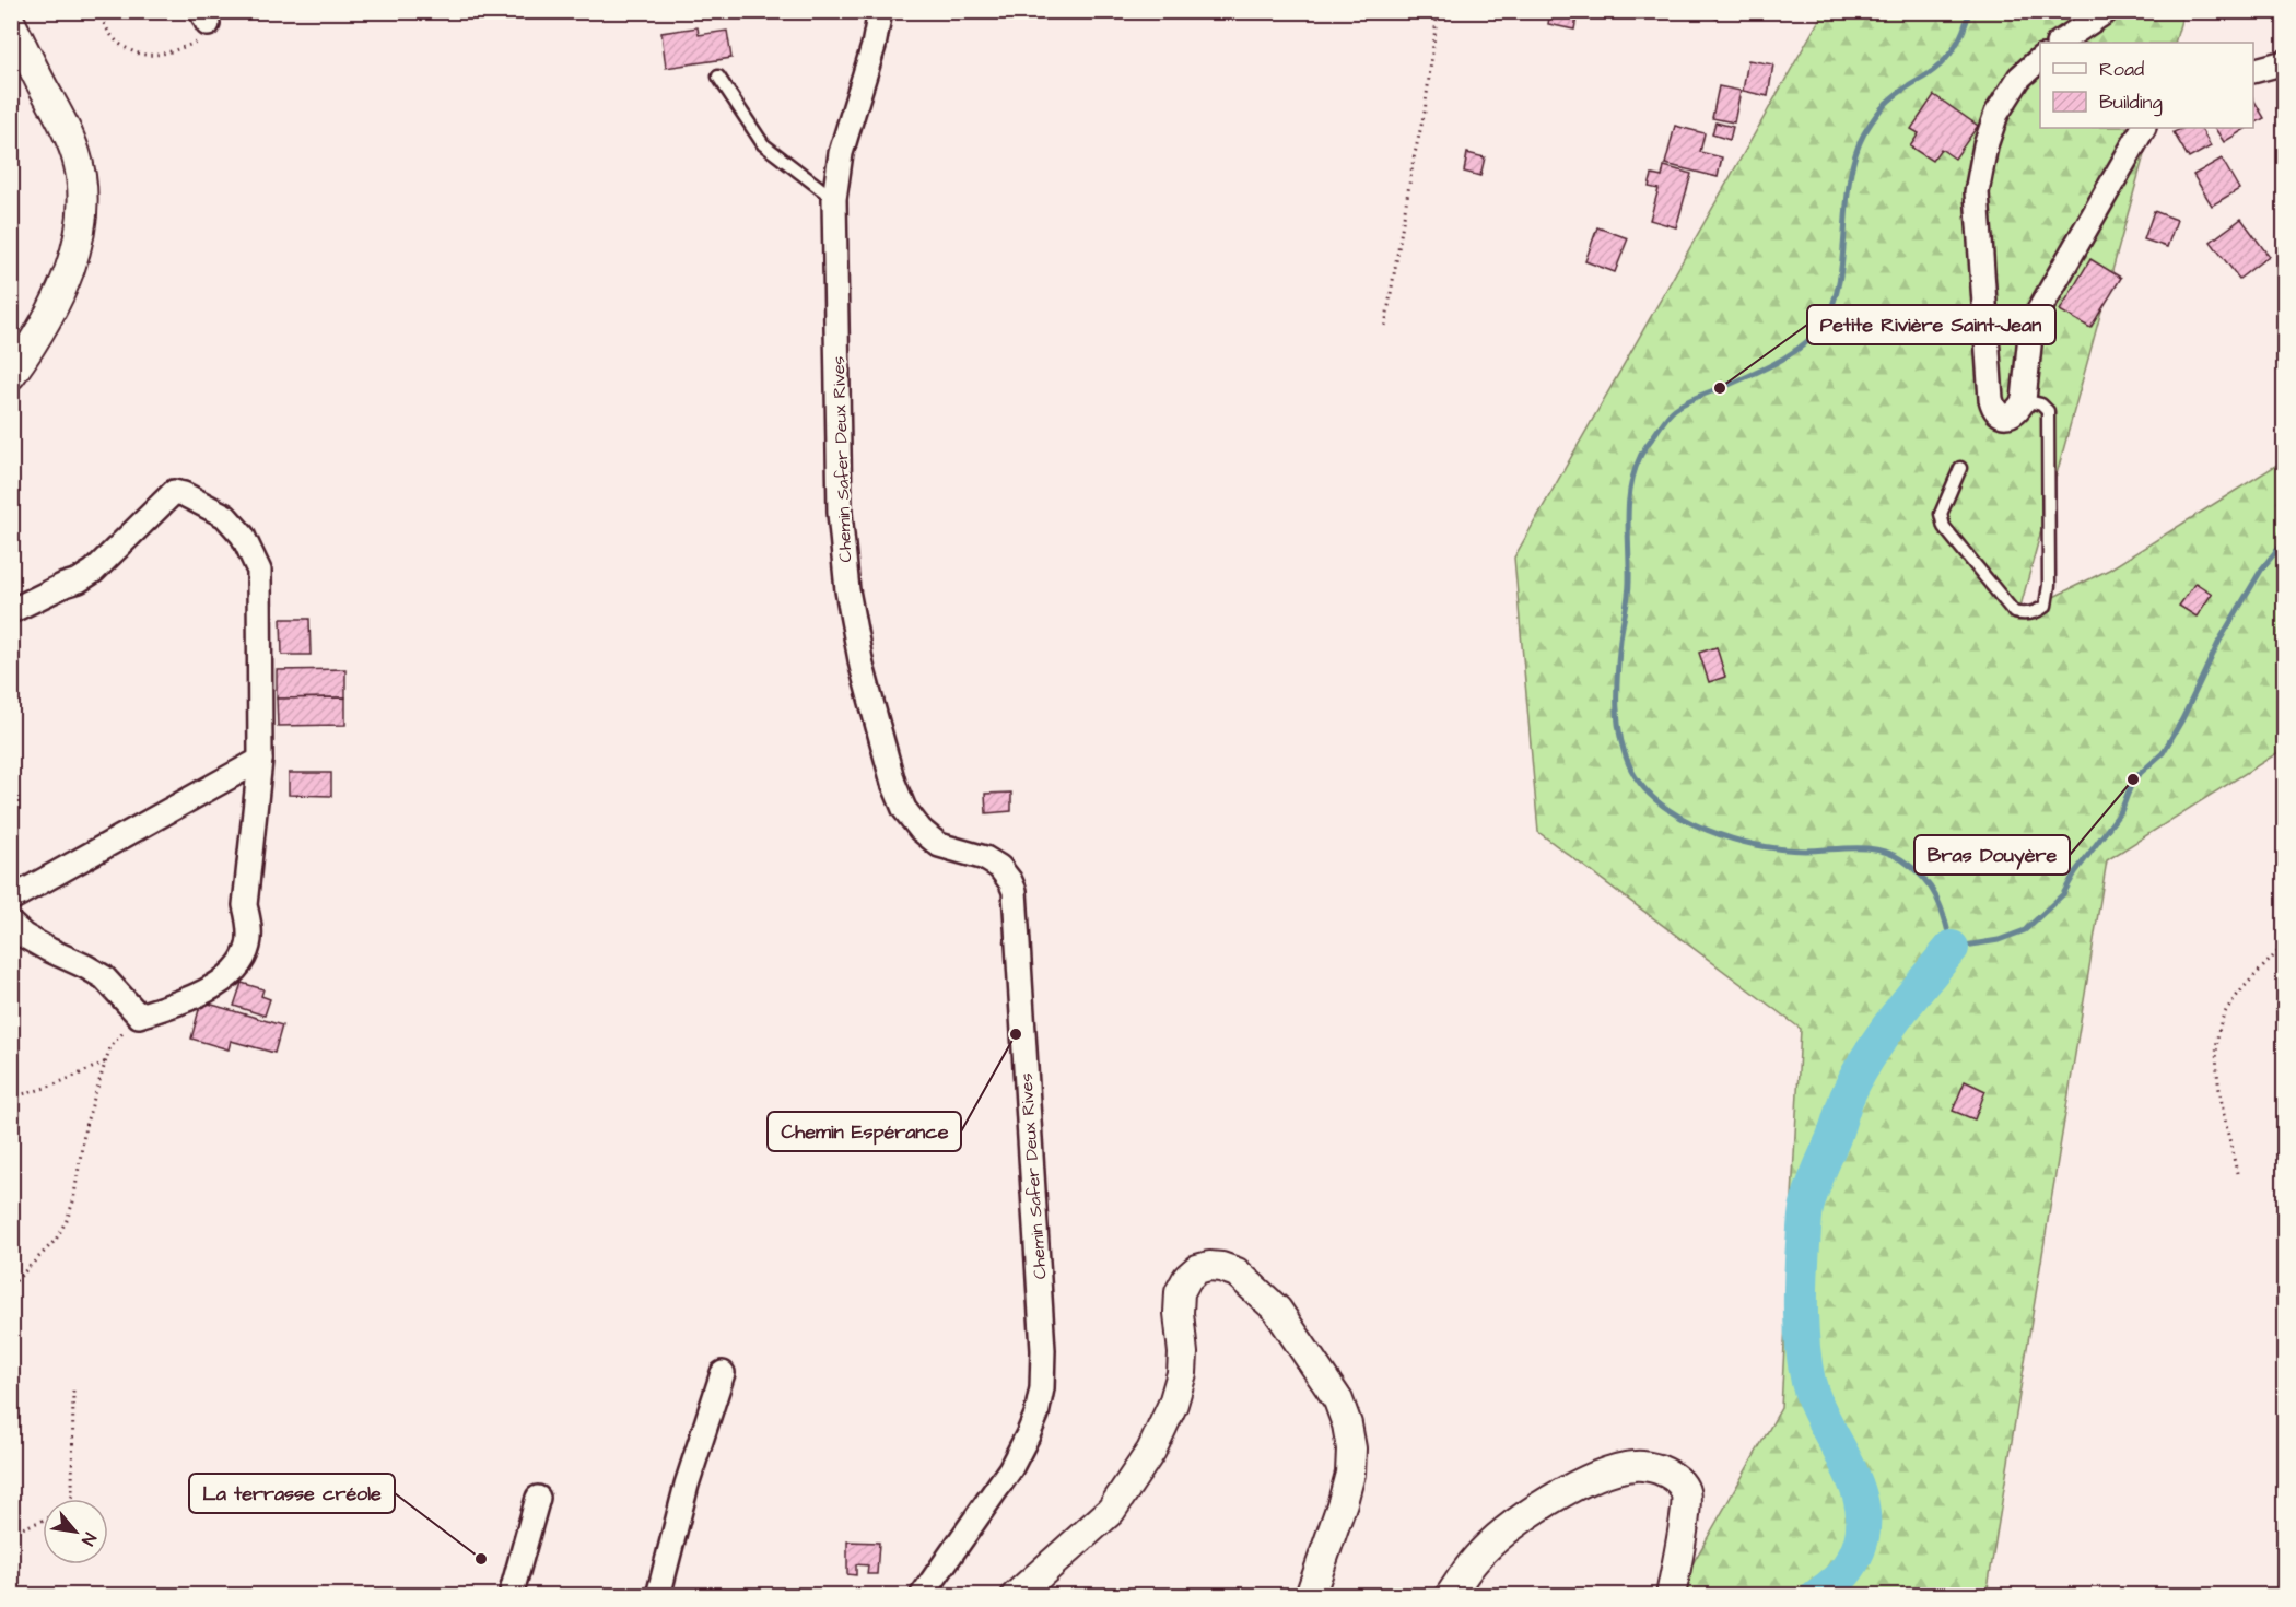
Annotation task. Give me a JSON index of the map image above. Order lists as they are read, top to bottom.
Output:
{
  "streets": {
    "street": ["Chemin Safer Deux Rives"]
  },
  "places": [
    "Petite Rivière Saint-Jean",
    "Bras Douyère",
    "Chemin Espérance",
    "La terrasse créole"
  ],
  "legend": ["Road", "Building"],
  "north": "bottom right"
}
